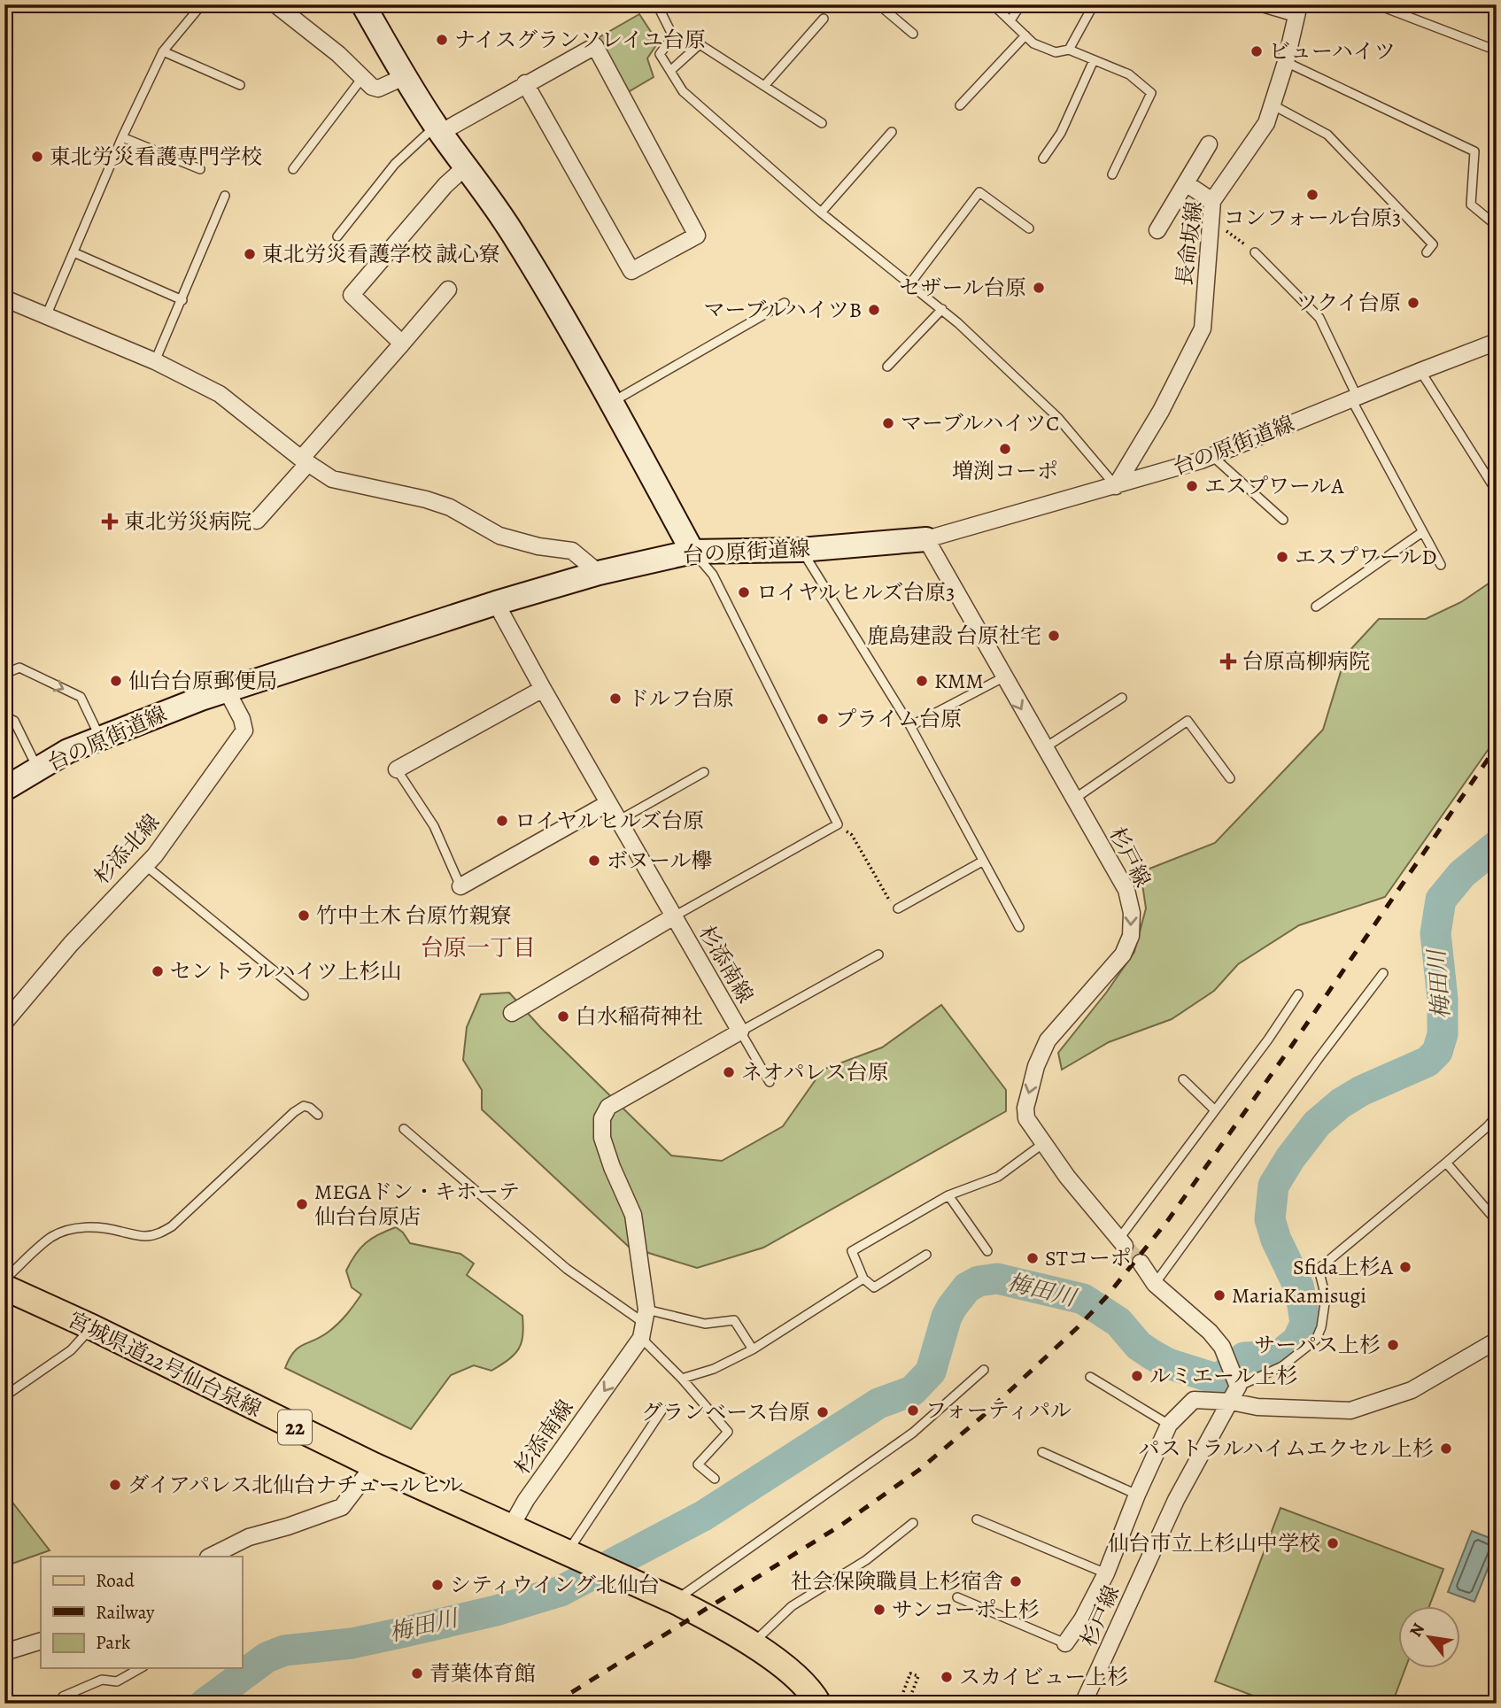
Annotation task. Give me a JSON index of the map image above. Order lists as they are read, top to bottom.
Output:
{
  "streets": {
    "main road": ["宮城県道22号仙台泉線", "22"],
    "street": [
      "長命坂線",
      "台の原街道線",
      "杉添北線",
      "杉戸線",
      "杉添南線"
    ]
  },
  "crossings": [
    ["長命坂線", "台の原街道線"],
    ["台の原街道線", "杉添北線"],
    ["台の原街道線", "杉戸線"],
    ["台の原街道線", "杉添南線"],
    ["杉添南線", "宮城県道22号仙台泉線"]
  ],
  "one_way": ["杉戸線"],
  "districts": ["台原一丁目"],
  "water": ["梅田川"],
  "places": {
    "other": [
      "ナイスグランソレイユ台原",
      "ビューハイツ",
      "東北労災看護専門学校",
      "コンフォール台原3",
      "東北労災看護学校 誠心寮",
      "セザール台原",
      "ツクイ台原",
      "マーブルハイツB",
      "マーブルハイツC",
      "増渕コーポ",
      "エスプワールA",
      "エスプワールD",
      "ロイヤルヒルズ台原3",
      "鹿島建設 台原社宅",
      "仙台台原郵便局",
      "KMM",
      "ドルフ台原",
      "プライム台原",
      "ロイヤルヒルズ台原",
      "ボヌール欅",
      "竹中土木 台原竹親寮",
      "セントラルハイツ上杉山",
      "白水稲荷神社",
      "ネオパレス台原",
      "MEGAドン・キホーテ 仙台台原店",
      "STコーポ",
      "Sfida上杉A",
      "MariaKamisugi",
      "サーパス上杉",
      "ルミエール上杉",
      "フォーティパル",
      "グランベース台原",
      "パストラルハイムエクセル上杉",
      "ダイアパレス北仙台ナチュールヒル",
      "仙台市立上杉山中学校",
      "社会保険職員上杉宿舎",
      "シティウイング北仙台",
      "サンコーポ上杉",
      "青葉体育館",
      "スカイビュー上杉"
    ],
    "health": ["東北労災病院", "台原高柳病院"]
  },
  "legend": ["Road", "Railway", "Park"],
  "north": "top left"
}
